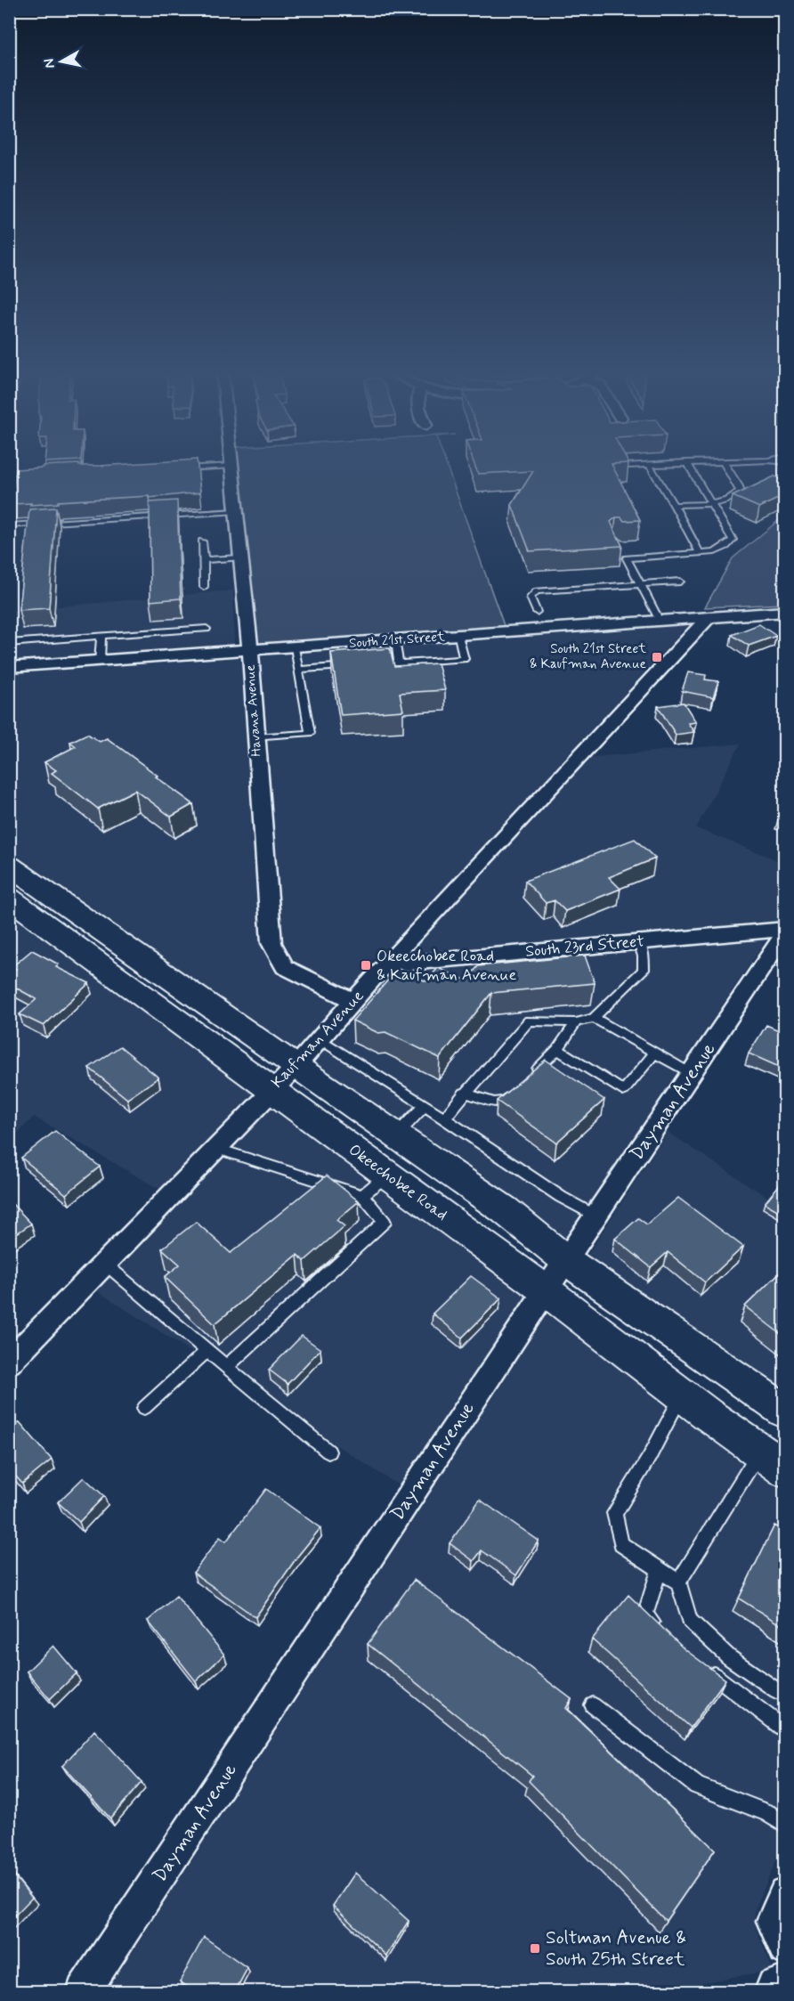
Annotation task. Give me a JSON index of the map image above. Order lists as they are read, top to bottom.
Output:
{
  "streets": {
    "main road": ["Okeechobee Road"],
    "street": [
      "South 21st Street",
      "Havana Avenue",
      "South 23rd Street",
      "Kaufman Avenue",
      "Dayman Avenue"
    ]
  },
  "crossings": [
    ["South 21st Street", "Havana Avenue"],
    ["South 21st Street", "Kaufman Avenue"],
    ["Havana Avenue", "Kaufman Avenue"],
    ["South 23rd Street", "Kaufman Avenue"],
    ["Kaufman Avenue", "Okeechobee Road"],
    ["Dayman Avenue", "Okeechobee Road"]
  ],
  "places": {
    "transit": ["South 21st Street & Kaufman Avenue", "Okeechobee Road & Kaufman Avenue", "Soltman Avenue & South 25th Street"]
  },
  "north": "left"
}
